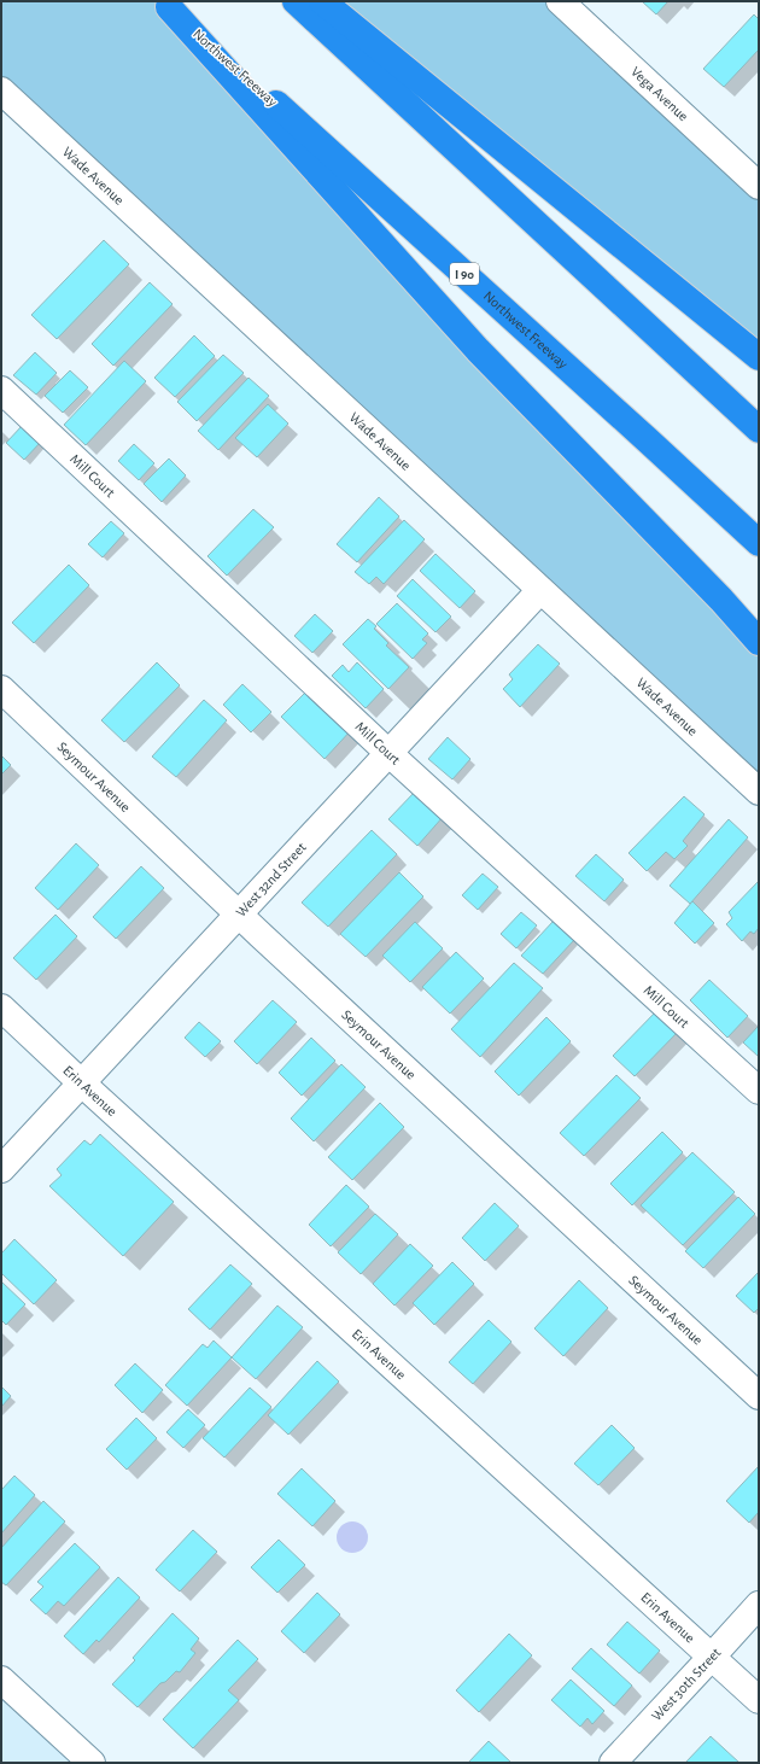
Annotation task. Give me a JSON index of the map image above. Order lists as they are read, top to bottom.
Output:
{
  "streets": {
    "highway": ["Northwest Freeway", "I 90"],
    "street": [
      "Vega Avenue",
      "Wade Avenue",
      "Mill Court",
      "Seymour Avenue",
      "West 32nd Street",
      "Erin Avenue",
      "West 30th Street"
    ]
  },
  "crossings": [
    ["Wade Avenue", "West 32nd Street"],
    ["Mill Court", "West 32nd Street"],
    ["Seymour Avenue", "West 32nd Street"],
    ["West 32nd Street", "Erin Avenue"],
    ["Erin Avenue", "West 30th Street"]
  ]
}
